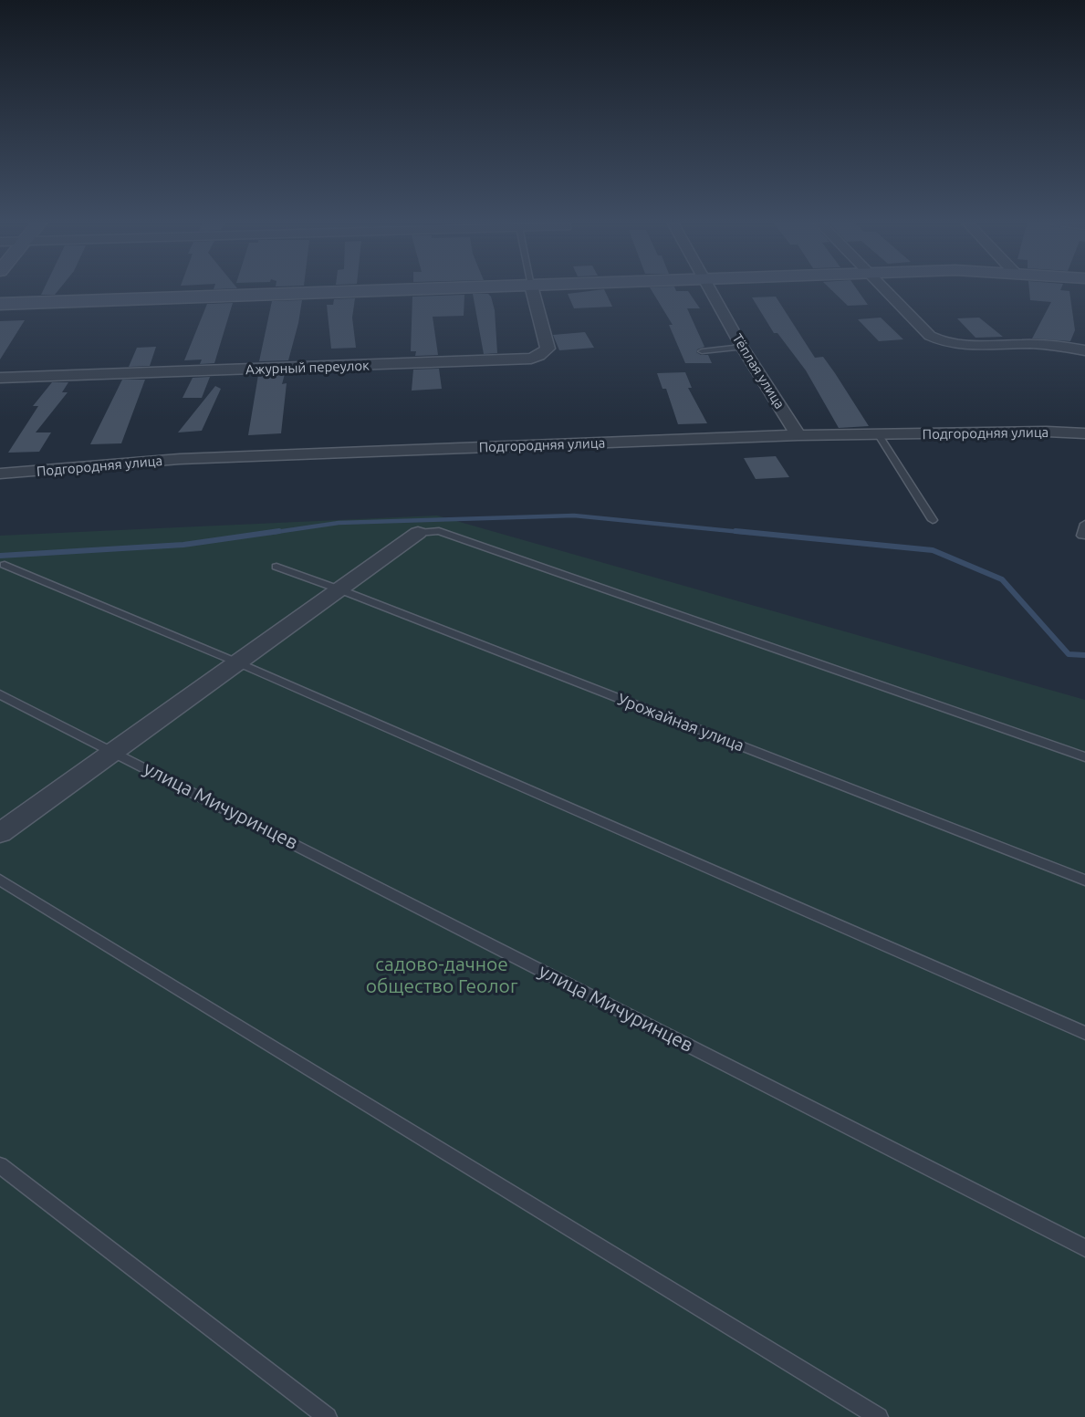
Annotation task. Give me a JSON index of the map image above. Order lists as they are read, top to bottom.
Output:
{
  "streets": {
    "street": ["Ажурный переулок", "Тёплая улица", "Подгородняя улица"],
    "lane": ["Урожайная улица", "улица Мичуринцев"]
  },
  "crossings": [
    ["Тёплая улица", "Подгородняя улица"]
  ],
  "parks": ["садово-дачное общество Геолог"]
}
